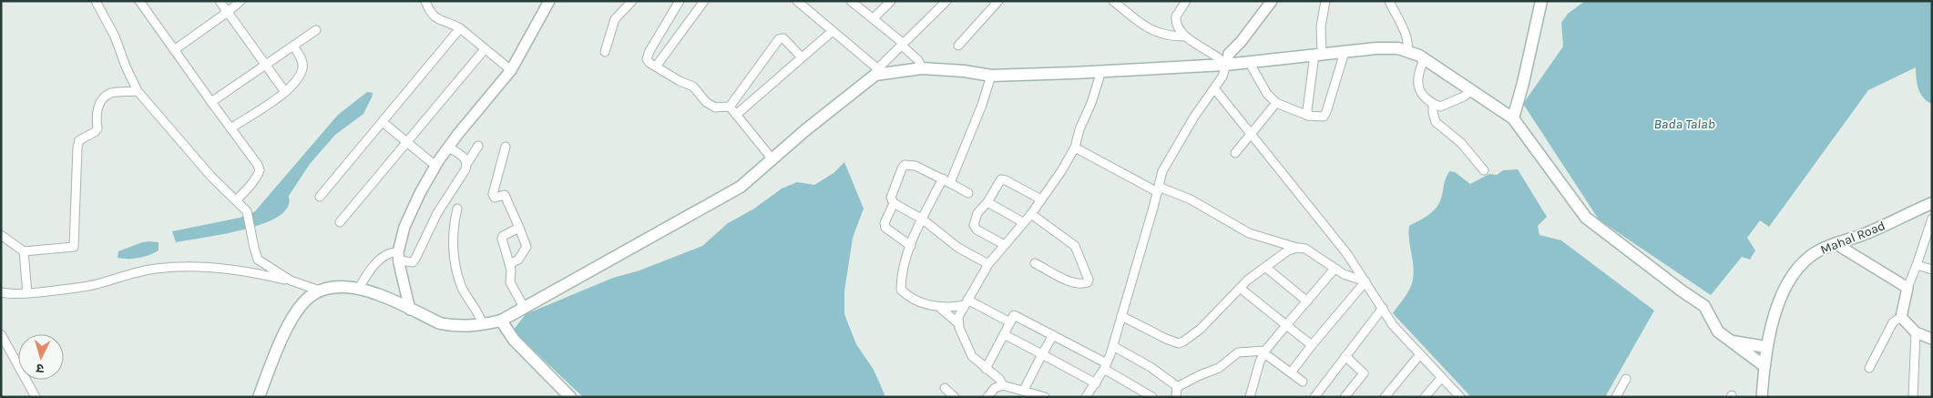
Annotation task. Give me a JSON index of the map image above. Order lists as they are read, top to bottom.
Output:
{
  "streets": {
    "main road": ["Mahal Road"]
  },
  "water": ["Bada Talab"],
  "north": "bottom"
}
